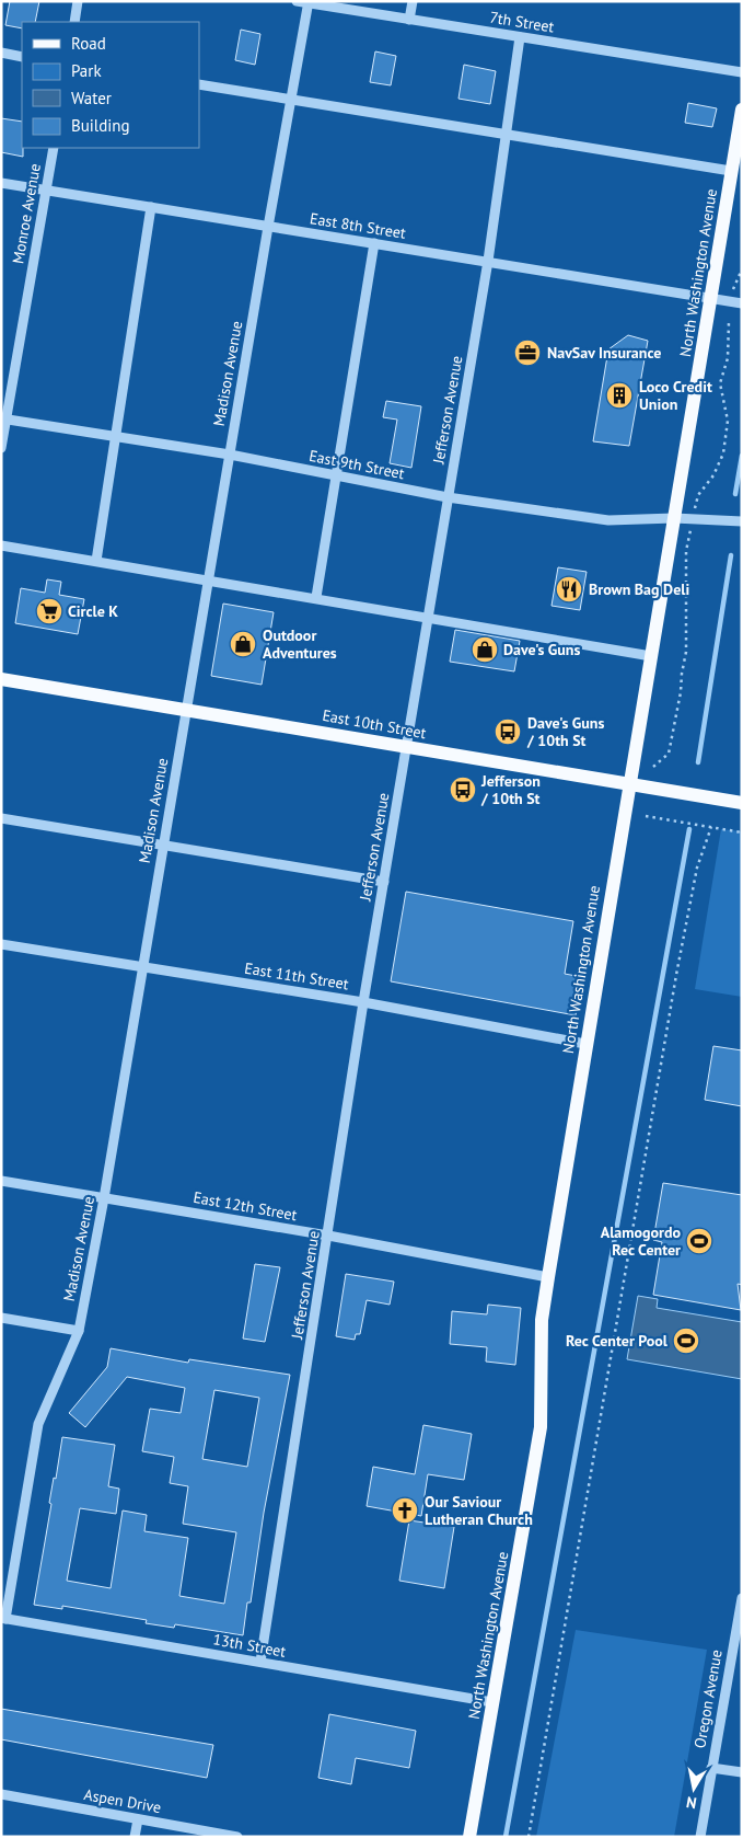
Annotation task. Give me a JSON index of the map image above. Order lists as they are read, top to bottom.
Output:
{
  "streets": {
    "main road": ["North Washington Avenue", "East 10th Street"],
    "street": [
      "7th Street",
      "Monroe Avenue",
      "East 8th Street",
      "Madison Avenue",
      "Jefferson Avenue",
      "East 9th Street",
      "East 11th Street",
      "East 12th Street",
      "13th Street",
      "Oregon Avenue",
      "Aspen Drive"
    ]
  },
  "crossings": [
    ["7th Street", "Madison Avenue"],
    ["7th Street", "Jefferson Avenue"],
    ["Monroe Avenue", "East 8th Street"],
    ["Monroe Avenue", "East 9th Street"],
    ["East 8th Street", "North Washington Avenue"],
    ["East 8th Street", "Madison Avenue"],
    ["East 8th Street", "Jefferson Avenue"],
    ["North Washington Avenue", "East 9th Street"],
    ["North Washington Avenue", "East 10th Street"],
    ["North Washington Avenue", "East 11th Street"],
    ["North Washington Avenue", "East 12th Street"],
    ["North Washington Avenue", "13th Street"],
    ["Madison Avenue", "East 9th Street"],
    ["Madison Avenue", "East 10th Street"],
    ["Madison Avenue", "East 11th Street"],
    ["Madison Avenue", "East 12th Street"],
    ["Madison Avenue", "13th Street"],
    ["Jefferson Avenue", "East 9th Street"],
    ["Jefferson Avenue", "East 10th Street"],
    ["Jefferson Avenue", "East 11th Street"],
    ["Jefferson Avenue", "East 12th Street"],
    ["Jefferson Avenue", "13th Street"]
  ],
  "places": {
    "office": ["NavSav Insurance"],
    "building": ["Loco Credit Union"],
    "restaurant": ["Brown Bag Deli"],
    "supermarket": ["Circle K"],
    "shop": ["Outdoor Adventures", "Dave's Guns"],
    "bus stop": ["Dave's Guns / 10th St", "Jefferson / 10th St"],
    "sports": ["Alamogordo Rec Center", "Rec Center Pool"],
    "church": ["Our Saviour Lutheran Church"]
  },
  "legend": [
    "Road",
    "Park",
    "Water",
    "Building"
  ],
  "north": "bottom"
}
